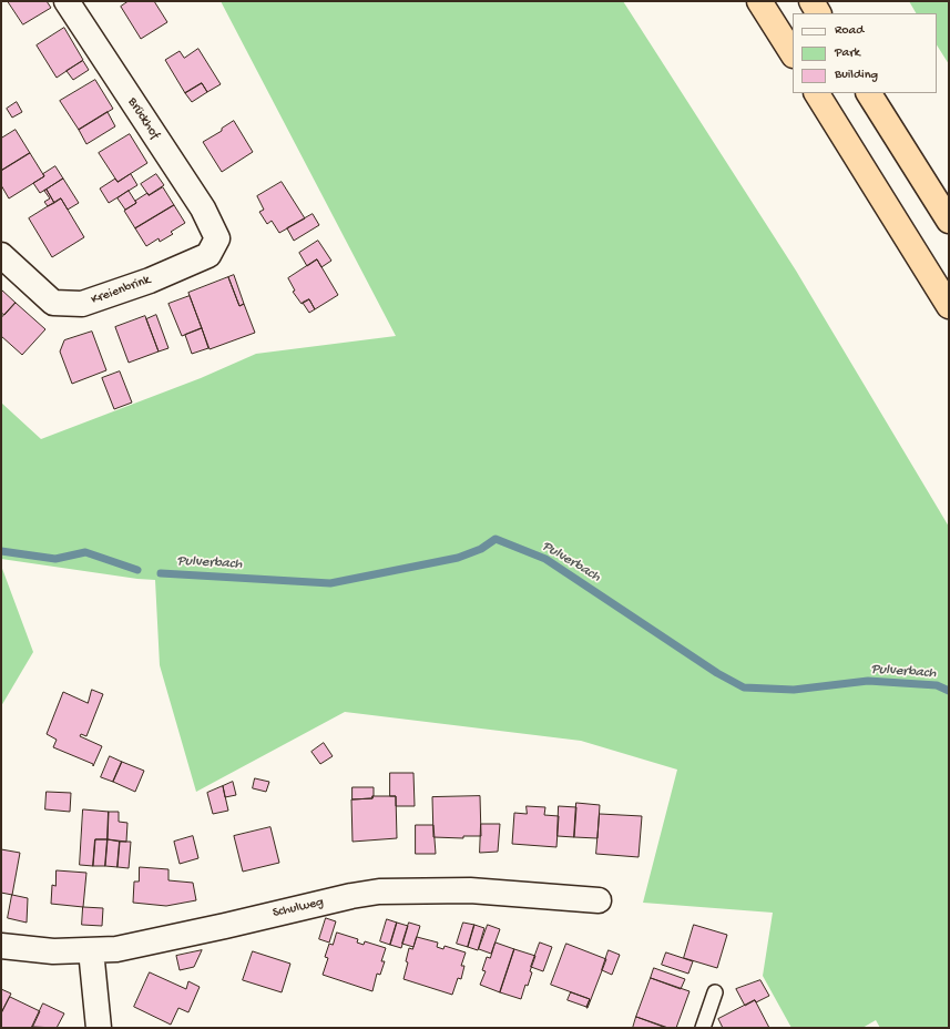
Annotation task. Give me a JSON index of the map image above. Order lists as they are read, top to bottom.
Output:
{
  "streets": {
    "street": ["Brückhof", "Kreienbrink", "Schulweg"]
  },
  "crossings": [
    ["Brückhof", "Kreienbrink"]
  ],
  "water": ["Pulverbach"],
  "legend": ["Road", "Park", "Building"]
}
